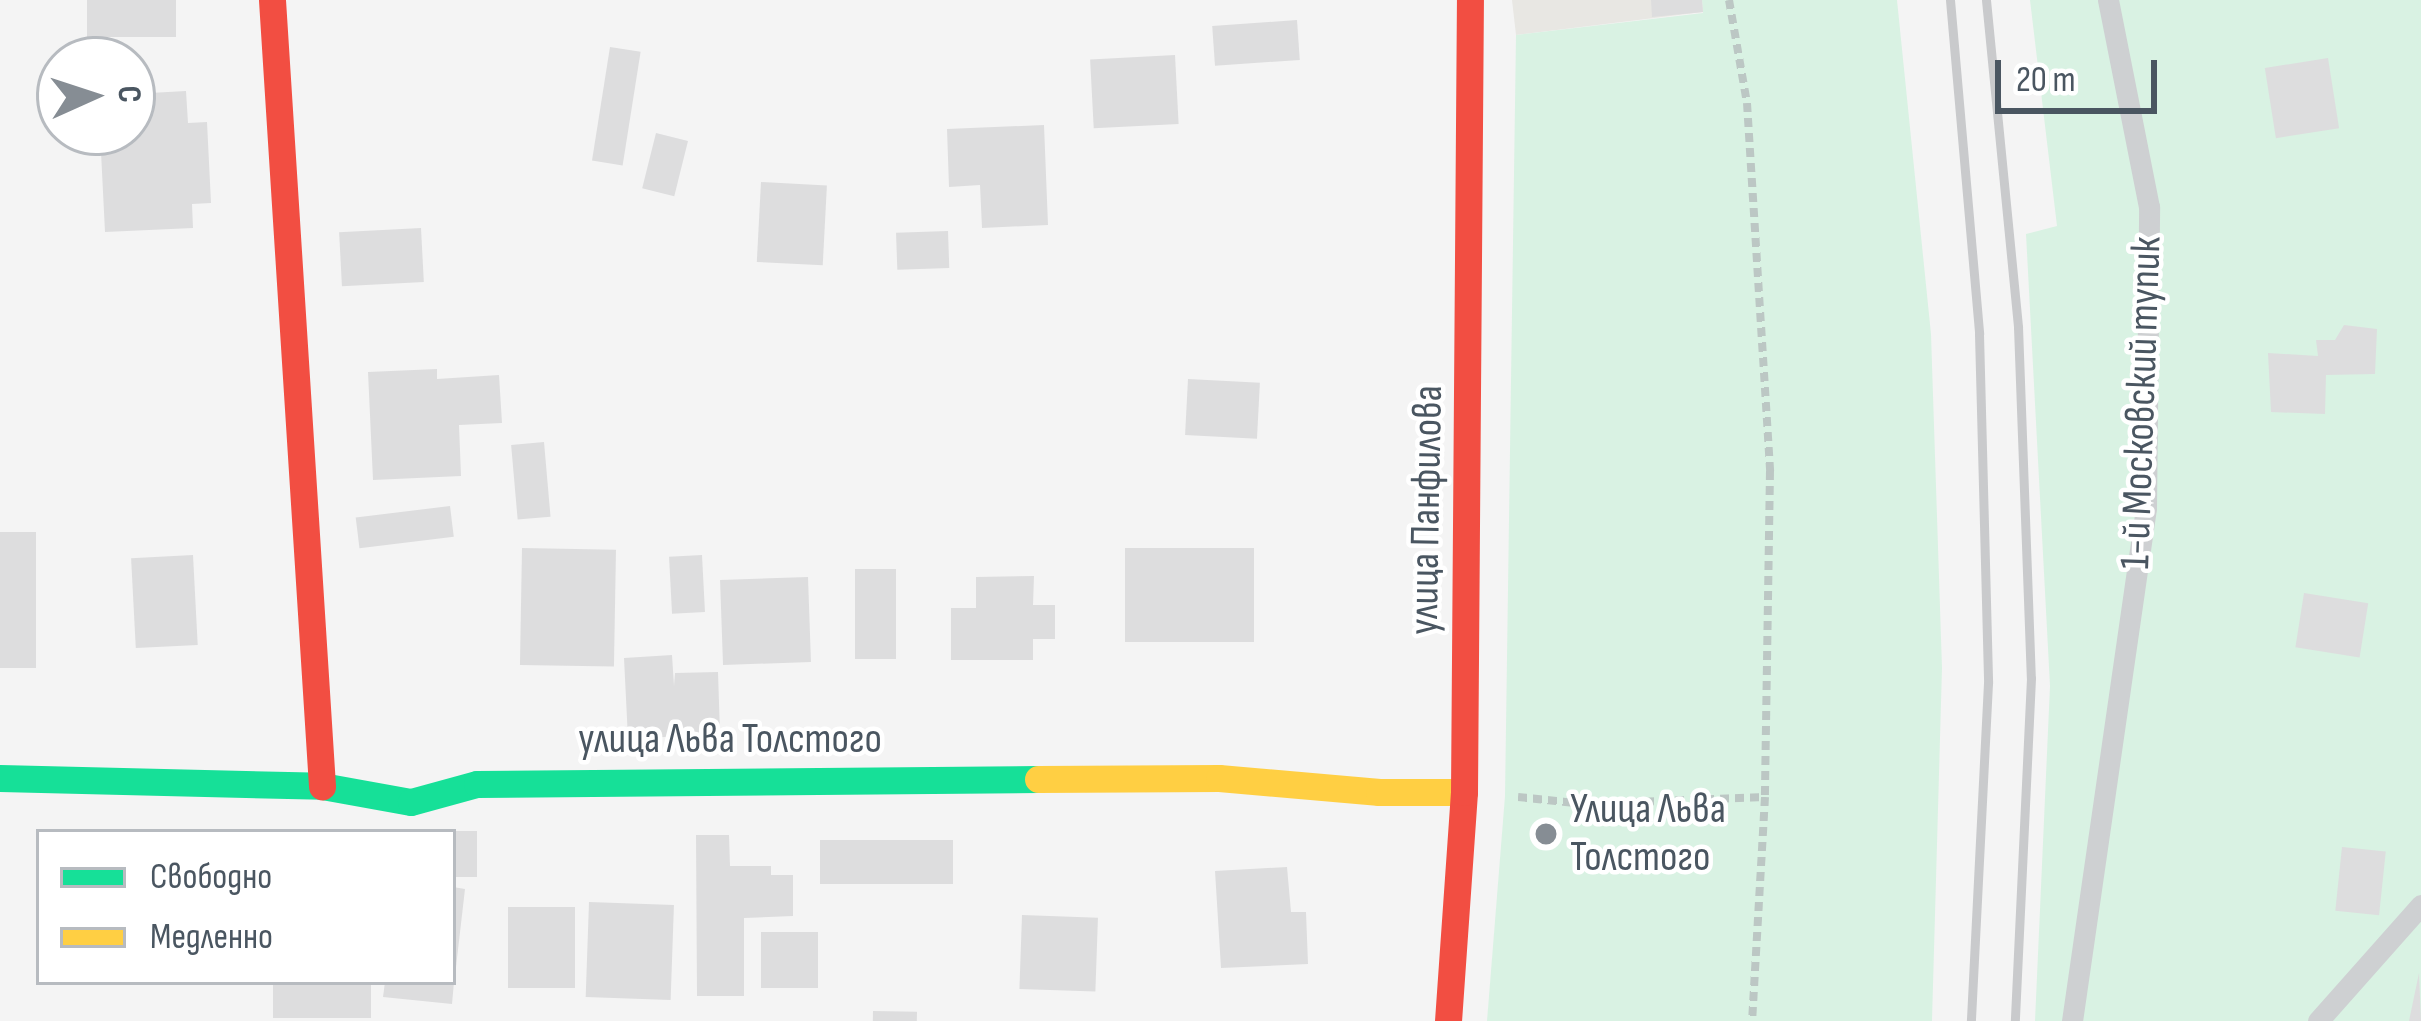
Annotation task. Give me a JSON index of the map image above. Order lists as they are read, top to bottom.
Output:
{
  "streets": {
    "street": ["улица Панфилова", "улица Льва Толстого"],
    "lane": ["1-й Московский тупик"]
  },
  "crossings": [
    ["улица Панфилова", "улица Льва Толстого"]
  ],
  "places": ["Улица Льва Толстого"],
  "legend": ["Свободно", "Медленно"],
  "scale_bar": "20 m",
  "north": "right"
}
